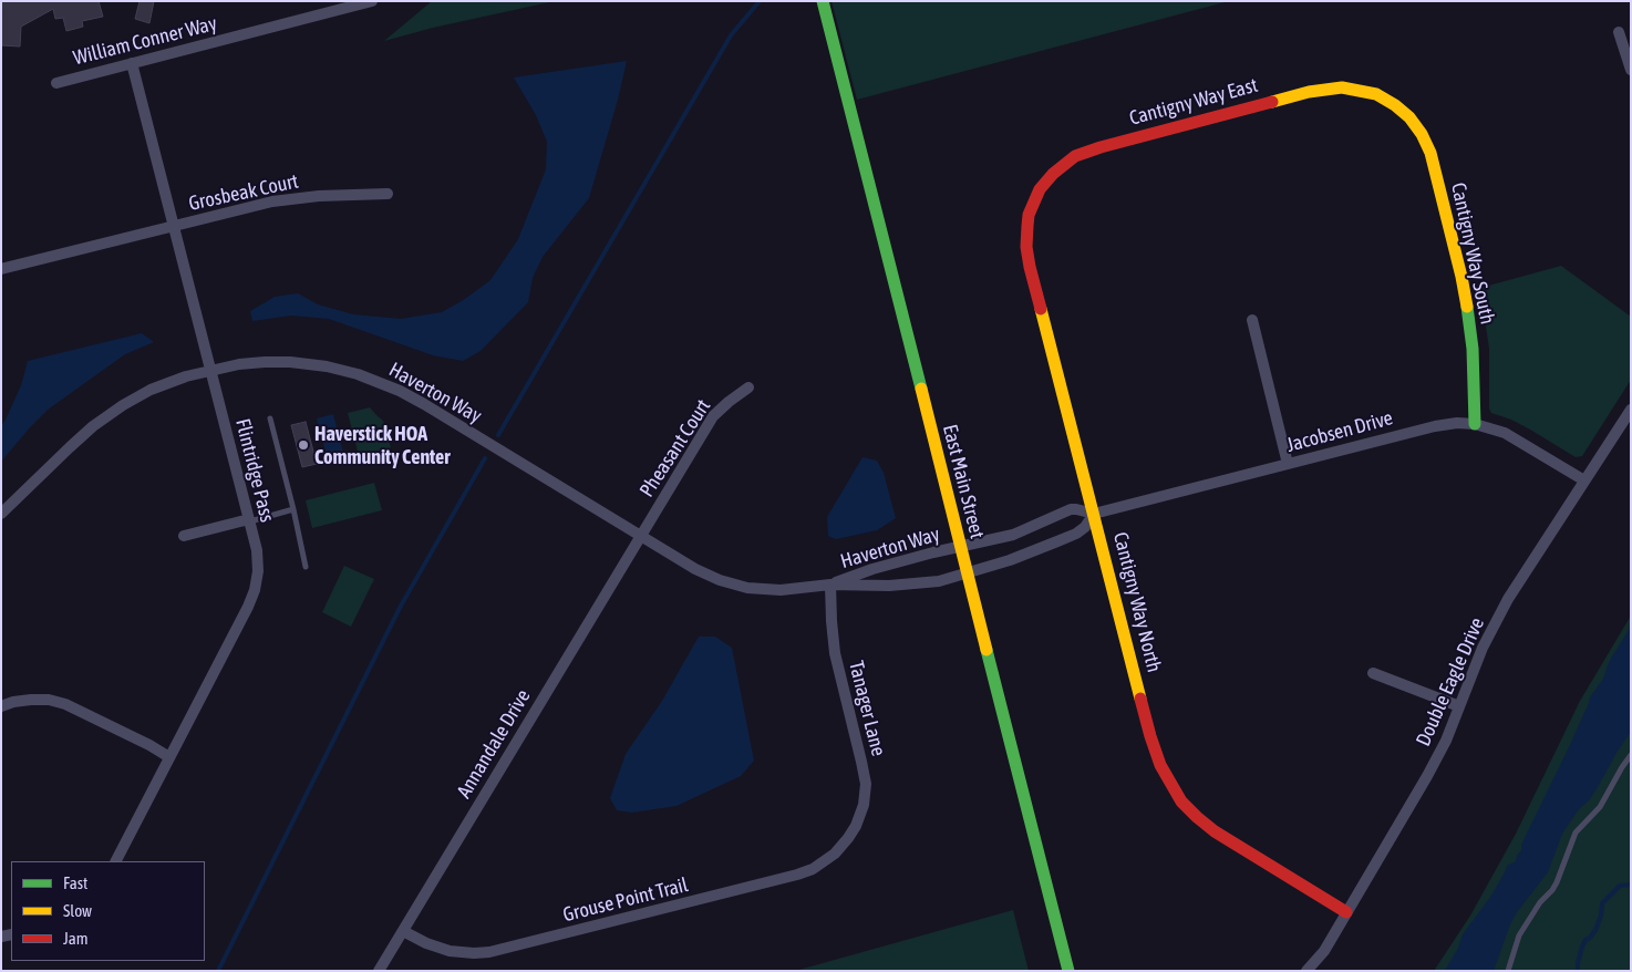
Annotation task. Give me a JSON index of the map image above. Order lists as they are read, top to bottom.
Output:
{
  "streets": {
    "street": [
      "William Conner Way",
      "Cantigny Way East",
      "Grosbeak Court",
      "Cantigny Way South",
      "Haverton Way",
      "Jacobsen Drive",
      "Pheasant Court",
      "Flintridge Pass",
      "East Main Street",
      "Cantigny Way North",
      "Double Eagle Drive",
      "Tanager Lane",
      "Annandale Drive",
      "Grouse Point Trail"
    ]
  },
  "crossings": [
    ["William Conner Way", "Flintridge Pass"],
    ["Cantigny Way East", "Cantigny Way South"],
    ["Cantigny Way East", "Cantigny Way North"],
    ["Grosbeak Court", "Flintridge Pass"],
    ["Cantigny Way South", "Jacobsen Drive"],
    ["Haverton Way", "Jacobsen Drive"],
    ["Haverton Way", "Pheasant Court"],
    ["Haverton Way", "Flintridge Pass"],
    ["Haverton Way", "East Main Street"],
    ["Haverton Way", "Tanager Lane"],
    ["Haverton Way", "Annandale Drive"],
    ["Jacobsen Drive", "East Main Street"],
    ["Jacobsen Drive", "Cantigny Way North"],
    ["Jacobsen Drive", "Double Eagle Drive"],
    ["Pheasant Court", "Annandale Drive"],
    ["Cantigny Way North", "Double Eagle Drive"],
    ["Tanager Lane", "Grouse Point Trail"],
    ["Annandale Drive", "Grouse Point Trail"]
  ],
  "places": ["Haverstick HOA Community Center"],
  "legend": ["Fast", "Slow", "Jam"]
}
